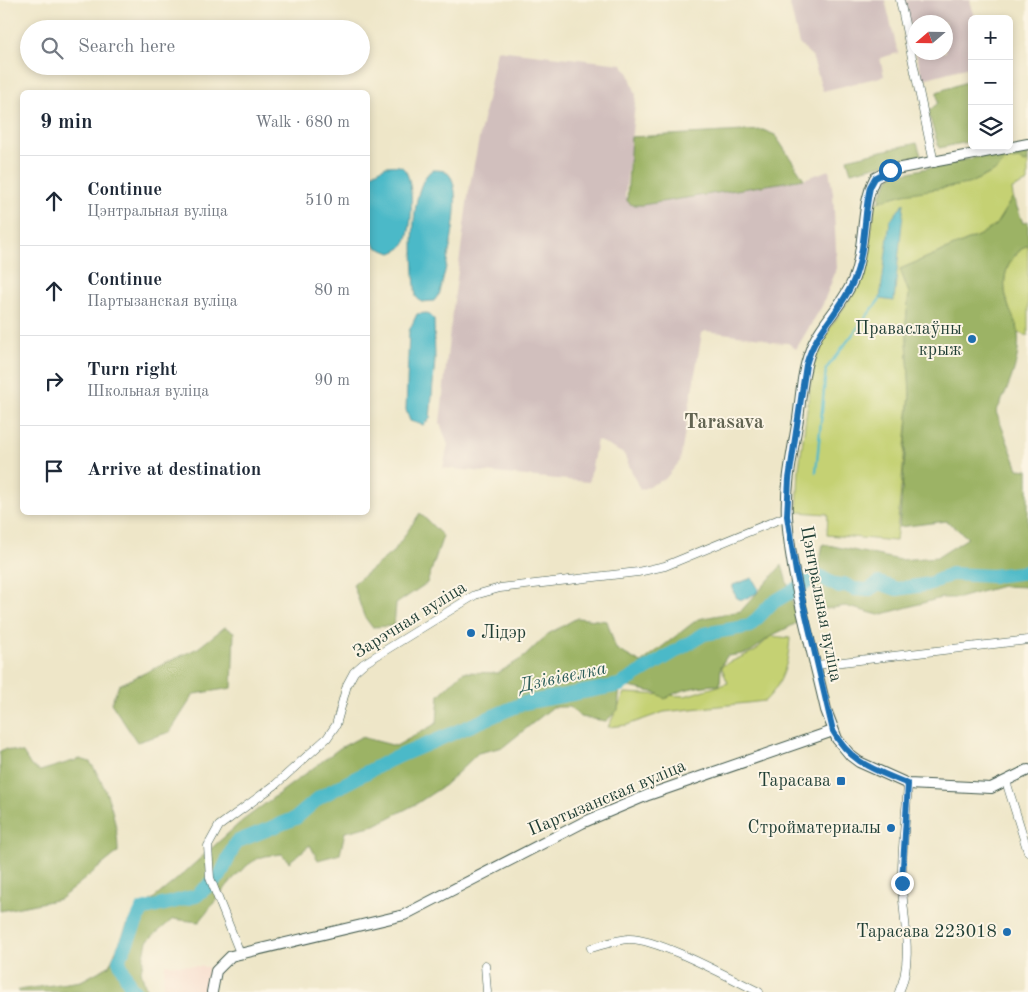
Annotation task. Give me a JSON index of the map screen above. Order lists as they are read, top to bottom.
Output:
{
  "streets": {
    "street": ["Цэнтральная вуліца", "Зарэчная вуліца", "Партызанская вуліца"]
  },
  "crossings": [
    ["Цэнтральная вуліца", "Зарэчная вуліца"],
    ["Цэнтральная вуліца", "Партызанская вуліца"],
    ["Зарэчная вуліца", "Партызанская вуліца"]
  ],
  "districts": ["Tarasava"],
  "water": ["Дзівівелка"],
  "places": {
    "other": [
      "Праваслаўны крыж",
      "Лідэр",
      "Стройматериалы",
      "Тарасава 223018"
    ],
    "transit": ["Тарасава"]
  },
  "north": "left",
  "page": {
    "map_buttons": ["+", "−"],
    "search": "Search here",
    "heading": ["9 min", "Walk · 680 m"],
    "list": [
      ["Continue", "Цэнтральная вуліца", "510 m"],
      ["Continue", "Партызанская вуліца", "80 m"],
      ["Turn right", "Школьная вуліца", "90 m"],
      "Arrive at destination"
    ]
  }
}
